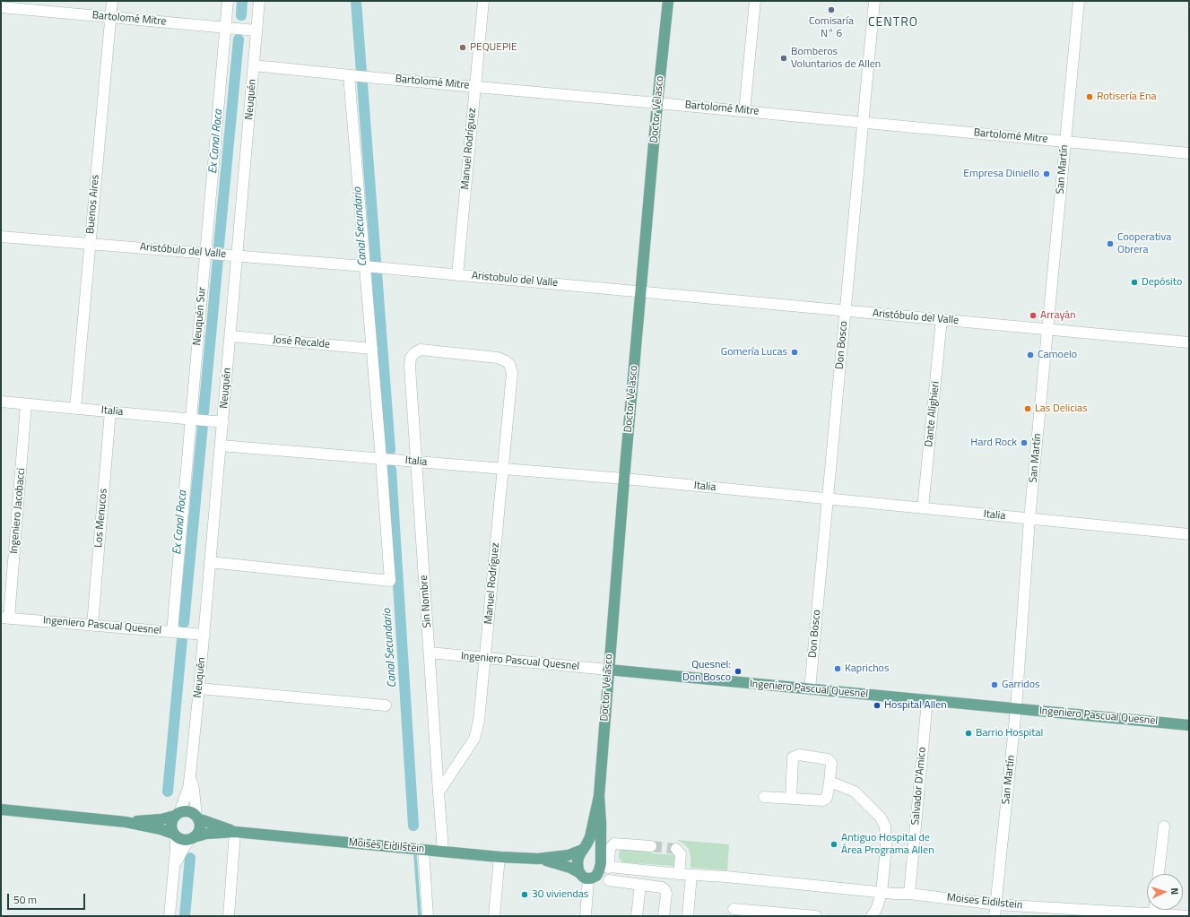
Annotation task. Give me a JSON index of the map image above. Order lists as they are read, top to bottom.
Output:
{
  "streets": {
    "main road": ["Doctor Velasco", "Ingeniero Pascual Quesnel", "Moisés Eidilstein"],
    "street": [
      "Bartolomé Mitre",
      "Neuquén",
      "Manuel Rodríguez",
      "San Martín",
      "Buenos Aires",
      "Aristóbulo del Valle",
      "Aristobulo del Valle",
      "Neuquén Sur",
      "José Recalde",
      "Don Bosco",
      "Italia",
      "Dante Alighieri",
      "Ingeniero Jacobacci",
      "Los Menucos",
      "Sin Nombre",
      "Salvador D'Amico",
      "Moises Eidilstein"
    ]
  },
  "crossings": [
    ["Bartolomé Mitre", "Neuquén"],
    ["Bartolomé Mitre", "Doctor Velasco"],
    ["Bartolomé Mitre", "Manuel Rodríguez"],
    ["Bartolomé Mitre", "San Martín"],
    ["Bartolomé Mitre", "Buenos Aires"],
    ["Bartolomé Mitre", "Neuquén Sur"],
    ["Bartolomé Mitre", "Don Bosco"],
    ["Neuquén", "Aristóbulo del Valle"],
    ["Neuquén", "José Recalde"],
    ["Neuquén", "Italia"],
    ["Neuquén", "Ingeniero Pascual Quesnel"],
    ["Neuquén", "Moisés Eidilstein"],
    ["Doctor Velasco", "Aristóbulo del Valle"],
    ["Doctor Velasco", "Aristobulo del Valle"],
    ["Doctor Velasco", "Italia"],
    ["Doctor Velasco", "Ingeniero Pascual Quesnel"],
    ["Doctor Velasco", "Moisés Eidilstein"],
    ["Doctor Velasco", "Moises Eidilstein"],
    ["Manuel Rodríguez", "Aristobulo del Valle"],
    ["Manuel Rodríguez", "Italia"],
    ["Manuel Rodríguez", "Sin Nombre"],
    ["Manuel Rodríguez", "Ingeniero Pascual Quesnel"],
    ["San Martín", "Aristóbulo del Valle"],
    ["San Martín", "Italia"],
    ["San Martín", "Ingeniero Pascual Quesnel"],
    ["San Martín", "Moises Eidilstein"],
    ["Buenos Aires", "Aristóbulo del Valle"],
    ["Buenos Aires", "Italia"],
    ["Aristóbulo del Valle", "Aristobulo del Valle"],
    ["Aristóbulo del Valle", "Neuquén Sur"],
    ["Aristóbulo del Valle", "Don Bosco"],
    ["Aristóbulo del Valle", "Dante Alighieri"],
    ["Neuquén Sur", "Italia"],
    ["Neuquén Sur", "Ingeniero Pascual Quesnel"],
    ["Don Bosco", "Italia"],
    ["Don Bosco", "Ingeniero Pascual Quesnel"],
    ["Italia", "Dante Alighieri"],
    ["Italia", "Ingeniero Jacobacci"],
    ["Italia", "Los Menucos"],
    ["Italia", "Sin Nombre"],
    ["Ingeniero Jacobacci", "Ingeniero Pascual Quesnel"],
    ["Los Menucos", "Ingeniero Pascual Quesnel"],
    ["Sin Nombre", "Ingeniero Pascual Quesnel"],
    ["Sin Nombre", "Moisés Eidilstein"],
    ["Ingeniero Pascual Quesnel", "Salvador D'Amico"],
    ["Salvador D'Amico", "Moises Eidilstein"],
    ["Moisés Eidilstein", "Moises Eidilstein"]
  ],
  "districts": ["CENTRO"],
  "water": ["Ex Canal Roca", "Canal Secundario"],
  "places": [
    "Comisaría N° 6",
    "PEQUEPIE",
    "Bomberos Voluntarios de Allen",
    "Rotisería Ena",
    "Empresa Diniello",
    "Cooperativa Obrera",
    "Depósito",
    "Arrayán",
    "Gomería Lucas",
    "Camoelo",
    "Las Delicias",
    "Hard Rock",
    "Kaprichos",
    "Quesnel: Don Bosco",
    "Garridos",
    "Hospital Allen",
    "Barrio Hospital",
    "Antiguo Hospital de Área Programa Allen",
    "30 viviendas"
  ],
  "scale_bar": "50 m",
  "north": "right"
}
